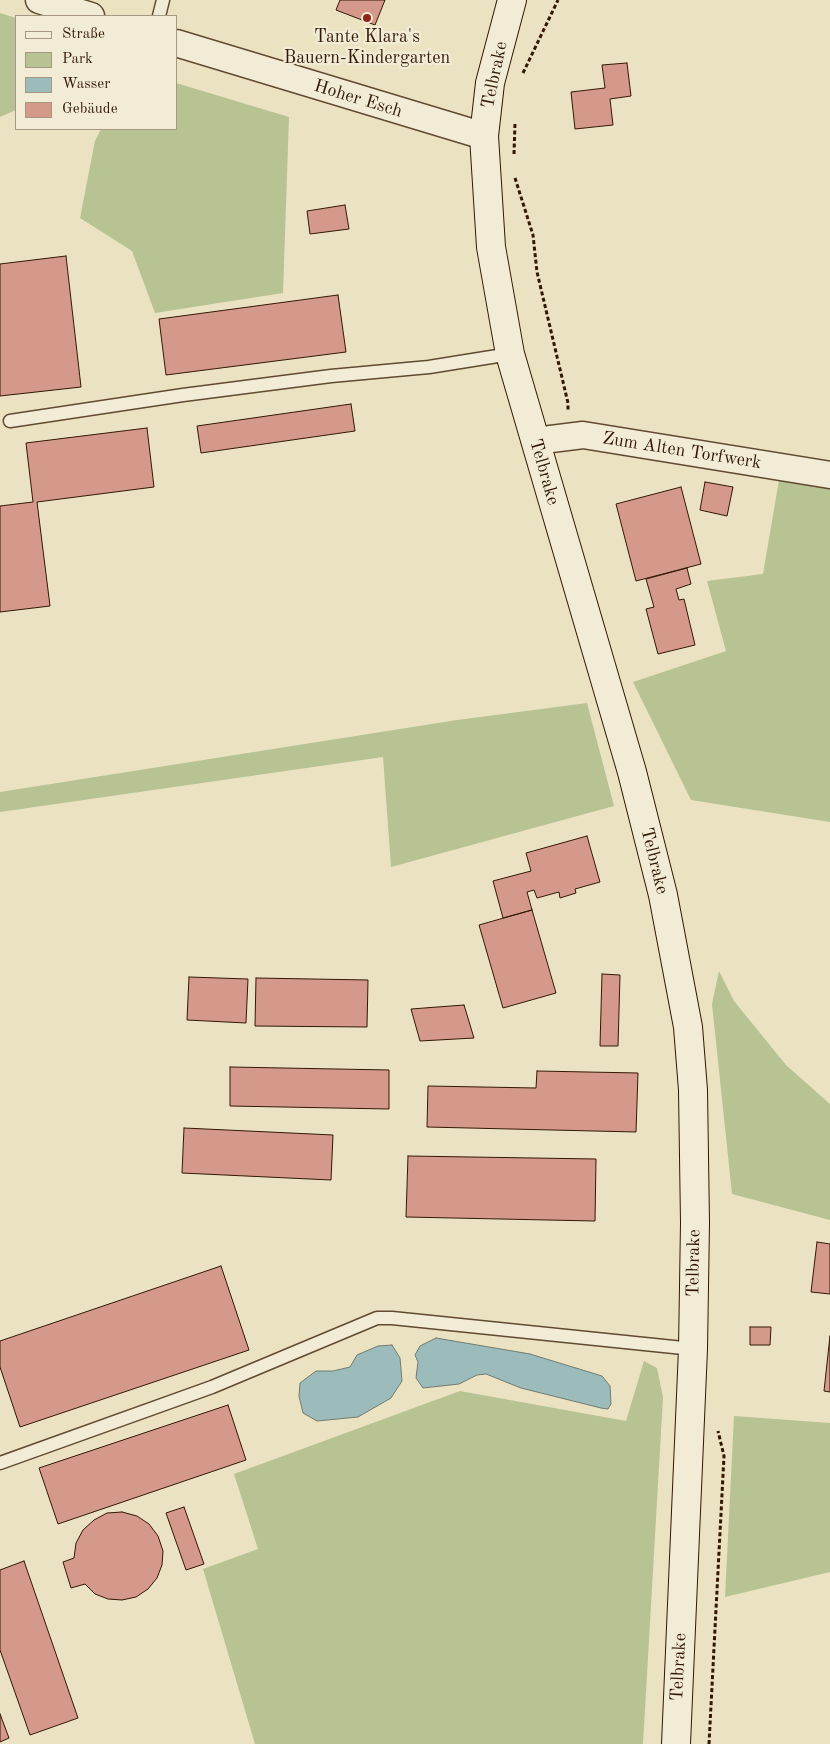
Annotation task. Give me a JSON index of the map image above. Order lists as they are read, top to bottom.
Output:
{
  "streets": {
    "street": ["Telbrake", "Hoher Esch", "Zum Alten Torfwerk"]
  },
  "crossings": [
    ["Telbrake", "Hoher Esch"],
    ["Telbrake", "Zum Alten Torfwerk"]
  ],
  "places": ["Tante Klara's Bauern-Kindergarten"],
  "legend": [
    "Straße",
    "Park",
    "Wasser",
    "Gebäude"
  ]
}
